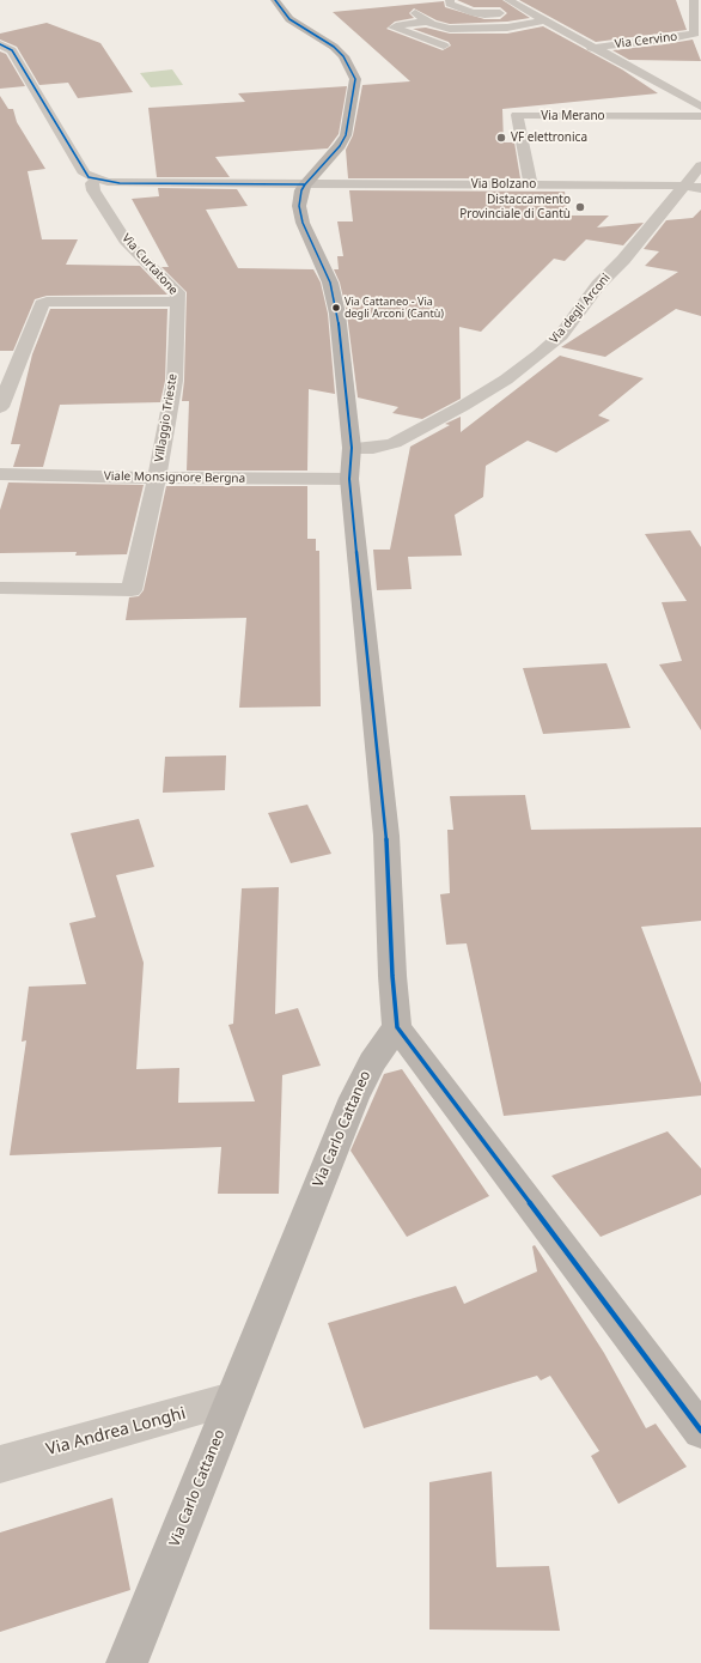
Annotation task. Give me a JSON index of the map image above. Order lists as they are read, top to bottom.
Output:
{
  "streets": {
    "street": [
      "Via Cervino",
      "Via Merano",
      "Via Bolzano",
      "Via Curtatone",
      "Via degli Arconi",
      "Villaggio Trieste",
      "Viale Monsignore Bergna",
      "Via Carlo Cattaneo",
      "Via Andrea Longhi"
    ]
  },
  "crossings": [
    ["Via Merano", "Via Bolzano"],
    ["Via Bolzano", "Via Curtatone"],
    ["Via Bolzano", "Via degli Arconi"],
    ["Via Curtatone", "Villaggio Trieste"],
    ["Villaggio Trieste", "Viale Monsignore Bergna"],
    ["Via Carlo Cattaneo", "Via Andrea Longhi"]
  ],
  "places": ["VF elettronica", "Distaccamento Provinciale di Cantù", "Via Cattaneo - Via degli Arconi (Cantù)"]
}
